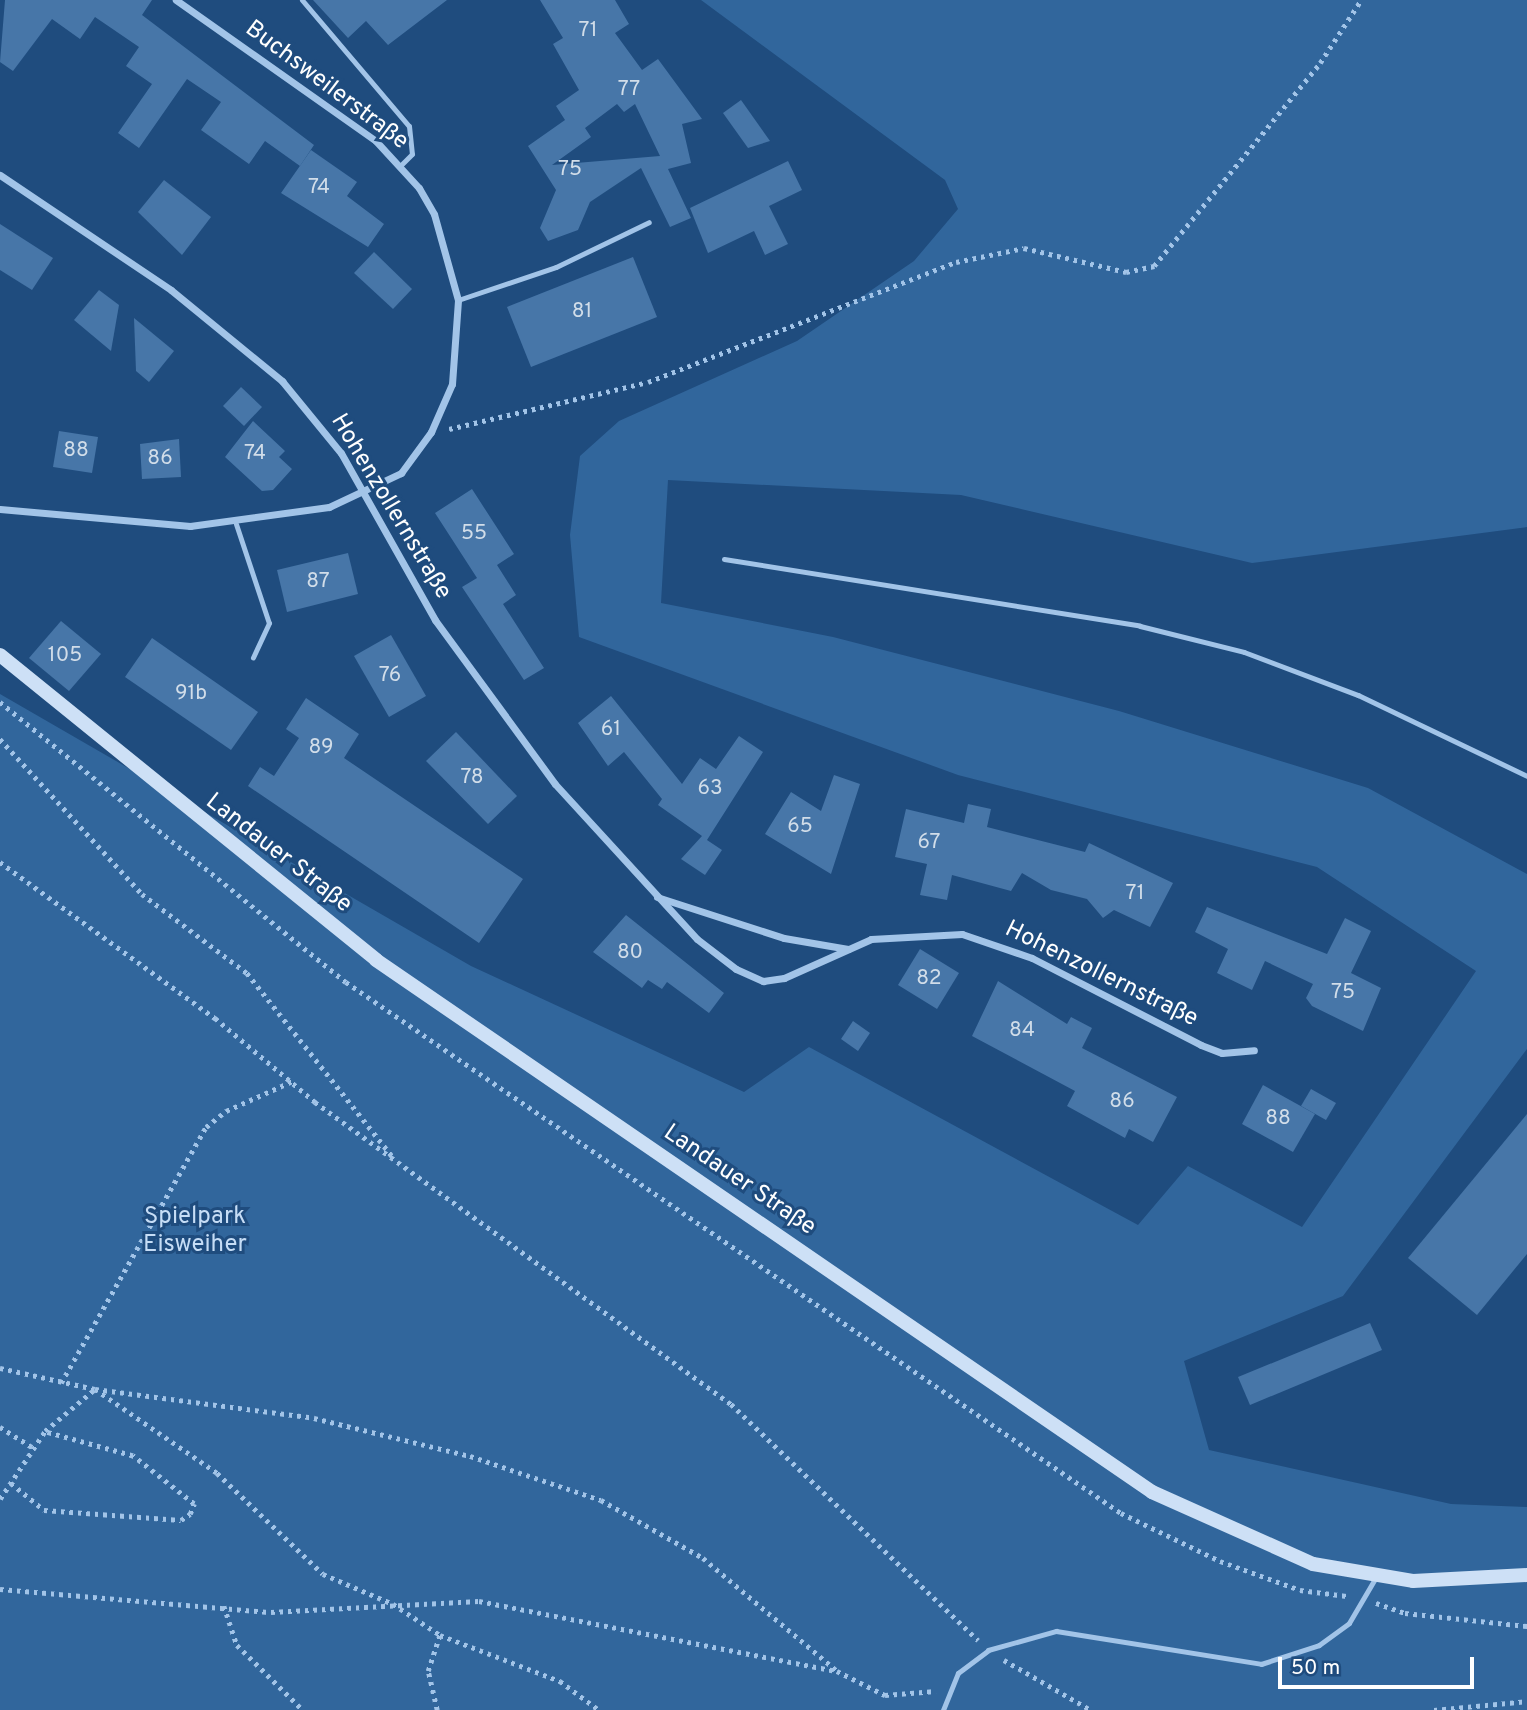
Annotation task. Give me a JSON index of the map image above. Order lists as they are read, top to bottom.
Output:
{
  "streets": {
    "main road": ["Landauer Straße"],
    "street": ["Buchsweilerstraße", "Hohenzollernstraße"]
  },
  "crossings": [
    ["Buchsweilerstraße", "Hohenzollernstraße"]
  ],
  "parks": ["Spielpark Eisweiher"],
  "house_numbers": [
    "71",
    "77",
    "75",
    "74",
    "81",
    "88",
    "74",
    "86",
    "55",
    "87",
    "105",
    "76",
    "91b",
    "61",
    "89",
    "78",
    "63",
    "65",
    "67",
    "71",
    "80",
    "82",
    "75",
    "84",
    "86",
    "88"
  ],
  "scale_bar": "50 m"
}
